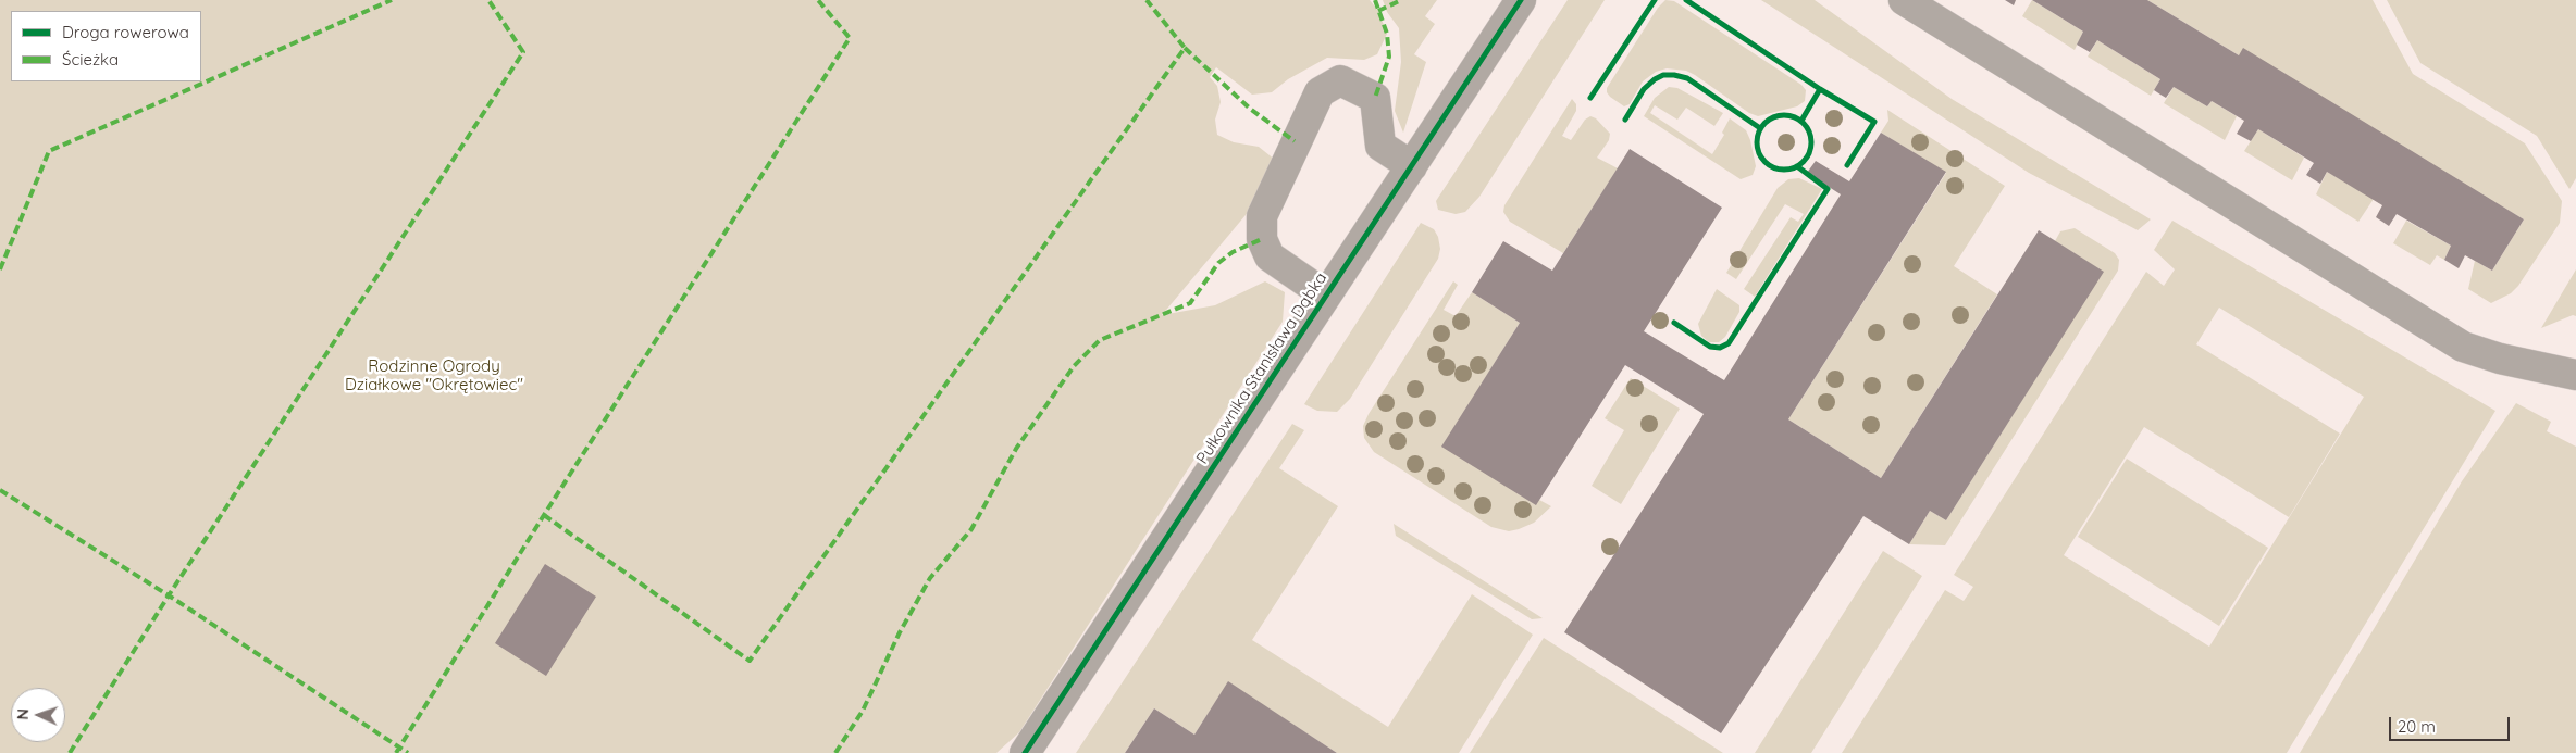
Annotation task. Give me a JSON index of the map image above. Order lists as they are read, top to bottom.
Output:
{
  "streets": {
    "street": ["Pułkownika Stanisława Dąbka"]
  },
  "parks": ["Rodzinne Ogrody Działkowe \"Okrętowiec\""],
  "legend": ["Droga rowerowa", "Ścieżka"],
  "scale_bar": "20 m",
  "north": "left"
}
